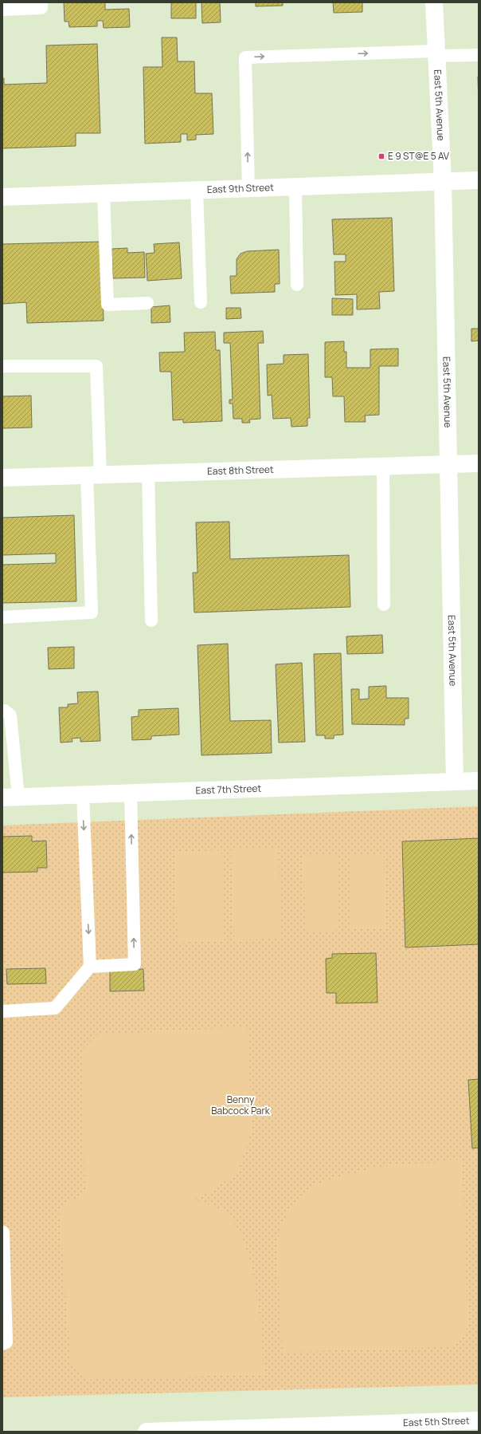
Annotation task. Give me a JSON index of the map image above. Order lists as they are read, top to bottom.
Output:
{
  "streets": {
    "street": [
      "East 5th Avenue",
      "East 9th Street",
      "East 8th Street",
      "East 7th Street",
      "East 5th Street"
    ]
  },
  "crossings": [
    ["East 5th Avenue", "East 9th Street"],
    ["East 5th Avenue", "East 8th Street"],
    ["East 5th Avenue", "East 7th Street"]
  ],
  "parks": ["Benny Babcock Park"],
  "places": {
    "transit": ["E 9 ST@E 5 AV"]
  }
}
